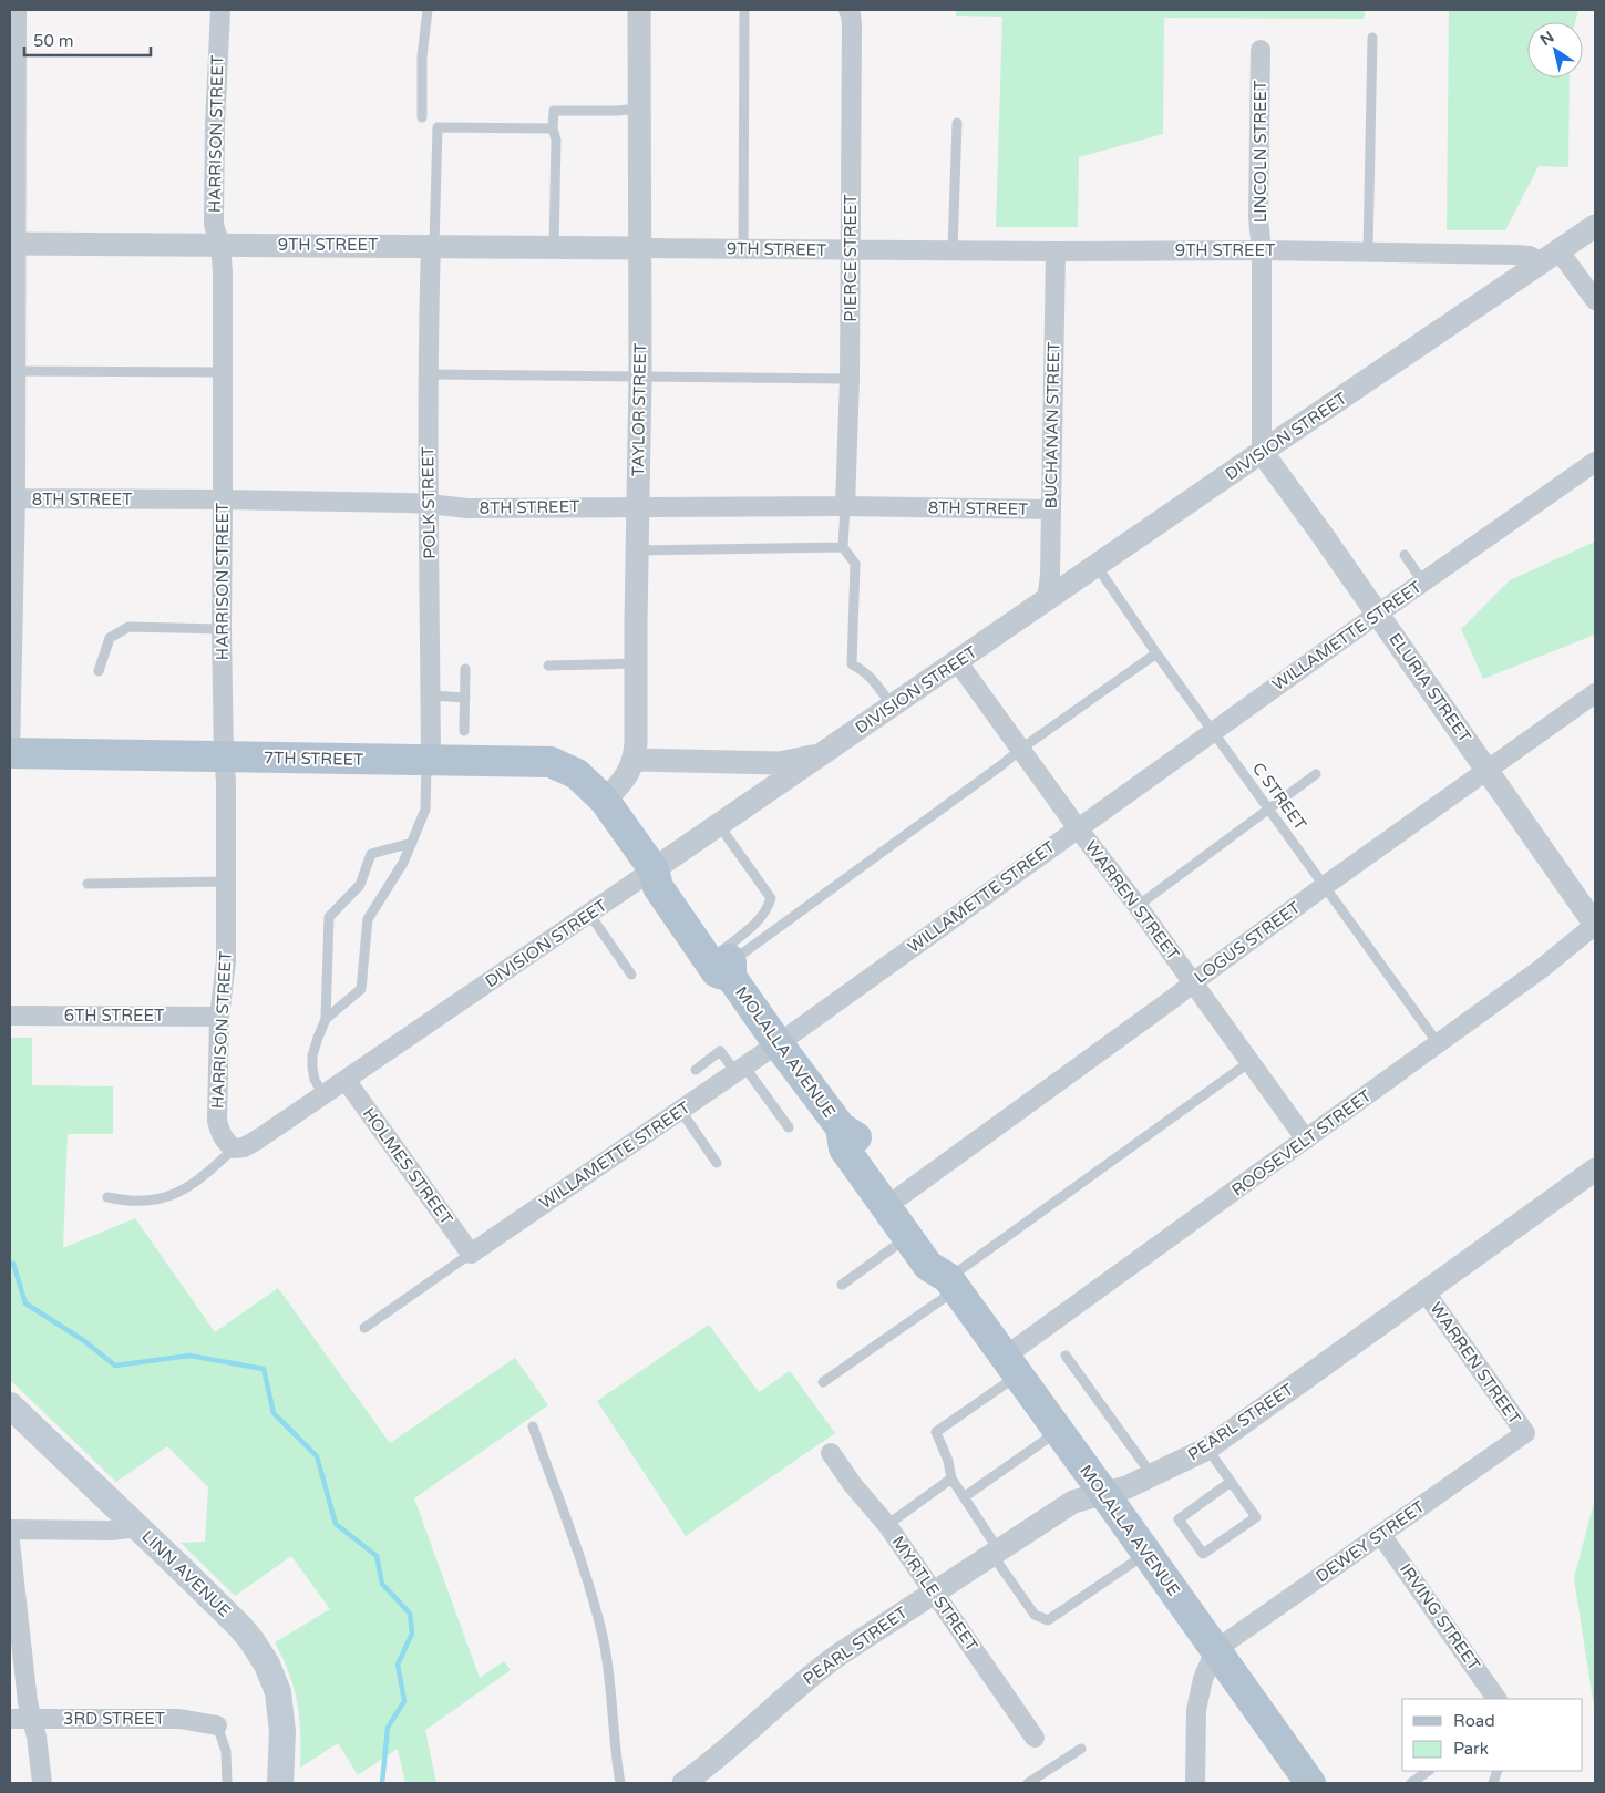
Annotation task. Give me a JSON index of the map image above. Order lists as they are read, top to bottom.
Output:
{
  "streets": {
    "main road": ["7TH STREET", "MOLALLA AVENUE", "LINN AVENUE"],
    "street": [
      "HARRISON STREET",
      "LINCOLN STREET",
      "9TH STREET",
      "PIERCE STREET",
      "TAYLOR STREET",
      "BUCHANAN STREET",
      "DIVISION STREET",
      "8TH STREET",
      "POLK STREET",
      "WILLAMETTE STREET",
      "ELURIA STREET",
      "WARREN STREET",
      "LOGUS STREET",
      "6TH STREET",
      "ROOSEVELT STREET",
      "HOLMES STREET",
      "PEARL STREET",
      "DEWEY STREET",
      "MYRTLE STREET",
      "IRVING STREET",
      "3RD STREET"
    ],
    "lane": ["C STREET"]
  },
  "crossings": [
    ["HARRISON STREET", "9TH STREET"],
    ["HARRISON STREET", "DIVISION STREET"],
    ["HARRISON STREET", "8TH STREET"],
    ["HARRISON STREET", "7TH STREET"],
    ["HARRISON STREET", "6TH STREET"],
    ["LINCOLN STREET", "9TH STREET"],
    ["LINCOLN STREET", "DIVISION STREET"],
    ["LINCOLN STREET", "ELURIA STREET"],
    ["9TH STREET", "PIERCE STREET"],
    ["9TH STREET", "TAYLOR STREET"],
    ["9TH STREET", "BUCHANAN STREET"],
    ["9TH STREET", "DIVISION STREET"],
    ["9TH STREET", "POLK STREET"],
    ["PIERCE STREET", "8TH STREET"],
    ["TAYLOR STREET", "8TH STREET"],
    ["BUCHANAN STREET", "DIVISION STREET"],
    ["BUCHANAN STREET", "8TH STREET"],
    ["DIVISION STREET", "ELURIA STREET"],
    ["DIVISION STREET", "C STREET"],
    ["DIVISION STREET", "WARREN STREET"],
    ["DIVISION STREET", "MOLALLA AVENUE"],
    ["DIVISION STREET", "HOLMES STREET"],
    ["8TH STREET", "POLK STREET"],
    ["POLK STREET", "7TH STREET"],
    ["WILLAMETTE STREET", "ELURIA STREET"],
    ["WILLAMETTE STREET", "C STREET"],
    ["WILLAMETTE STREET", "WARREN STREET"],
    ["WILLAMETTE STREET", "MOLALLA AVENUE"],
    ["WILLAMETTE STREET", "HOLMES STREET"],
    ["ELURIA STREET", "LOGUS STREET"],
    ["ELURIA STREET", "ROOSEVELT STREET"],
    ["7TH STREET", "MOLALLA AVENUE"],
    ["C STREET", "LOGUS STREET"],
    ["C STREET", "ROOSEVELT STREET"],
    ["WARREN STREET", "LOGUS STREET"],
    ["WARREN STREET", "ROOSEVELT STREET"],
    ["WARREN STREET", "PEARL STREET"],
    ["WARREN STREET", "DEWEY STREET"],
    ["LOGUS STREET", "MOLALLA AVENUE"],
    ["MOLALLA AVENUE", "ROOSEVELT STREET"],
    ["MOLALLA AVENUE", "PEARL STREET"],
    ["MOLALLA AVENUE", "DEWEY STREET"],
    ["PEARL STREET", "MYRTLE STREET"],
    ["DEWEY STREET", "IRVING STREET"]
  ],
  "legend": ["Road", "Park"],
  "scale_bar": "50 m",
  "north": "top left"
}
